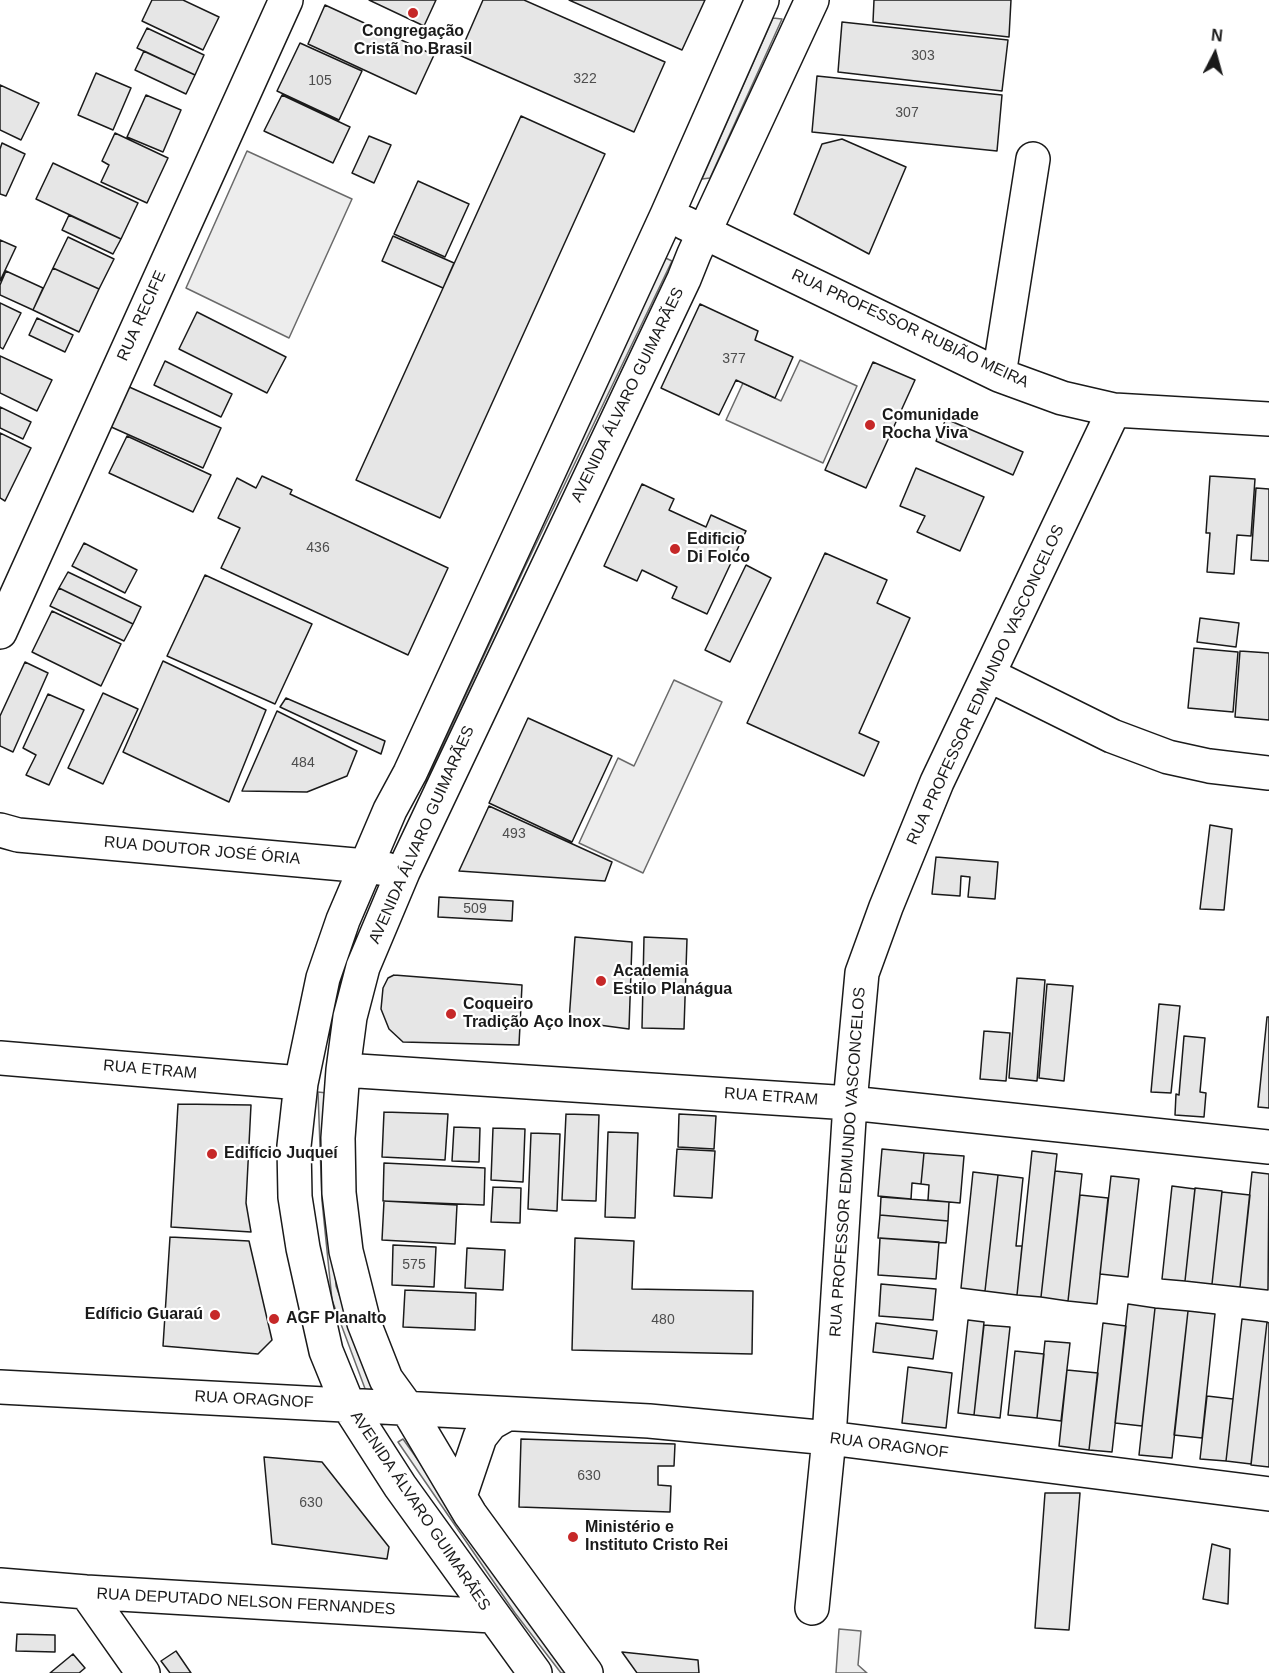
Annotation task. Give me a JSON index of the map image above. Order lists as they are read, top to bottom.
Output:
{
  "streets": {
    "street": [
      "RUA RECIFE",
      "RUA PROFESSOR RUBIÃO MEIRA",
      "AVENIDA ÁLVARO GUIMARÃES",
      "RUA PROFESSOR EDMUNDO VASCONCELOS",
      "RUA DOUTOR JOSÉ ÓRIA",
      "RUA ETRAM",
      "RUA ORAGNOF",
      "RUA DEPUTADO NELSON FERNANDES"
    ]
  },
  "crossings": [
    ["RUA PROFESSOR RUBIÃO MEIRA", "AVENIDA ÁLVARO GUIMARÃES"],
    ["RUA PROFESSOR RUBIÃO MEIRA", "RUA PROFESSOR EDMUNDO VASCONCELOS"],
    ["AVENIDA ÁLVARO GUIMARÃES", "RUA DOUTOR JOSÉ ÓRIA"],
    ["AVENIDA ÁLVARO GUIMARÃES", "RUA ETRAM"],
    ["AVENIDA ÁLVARO GUIMARÃES", "RUA ORAGNOF"],
    ["AVENIDA ÁLVARO GUIMARÃES", "RUA DEPUTADO NELSON FERNANDES"],
    ["RUA PROFESSOR EDMUNDO VASCONCELOS", "RUA ETRAM"],
    ["RUA PROFESSOR EDMUNDO VASCONCELOS", "RUA ORAGNOF"]
  ],
  "places": [
    "Congregação Cristã no Brasil",
    "Comunidade Rocha Viva",
    "Edificio Di Folco",
    "Academia Estilo Planágua",
    "Coqueiro Tradição Aço Inox",
    "Edifício Juqueí",
    "Edíficio Guaraú",
    "AGF Planalto",
    "Ministério e Instituto Cristo Rei"
  ],
  "house_numbers": [
    "303",
    "322",
    "105",
    "307",
    "377",
    "436",
    "484",
    "493",
    "509",
    "575",
    "480",
    "630",
    "630"
  ],
  "north": "top"
}
